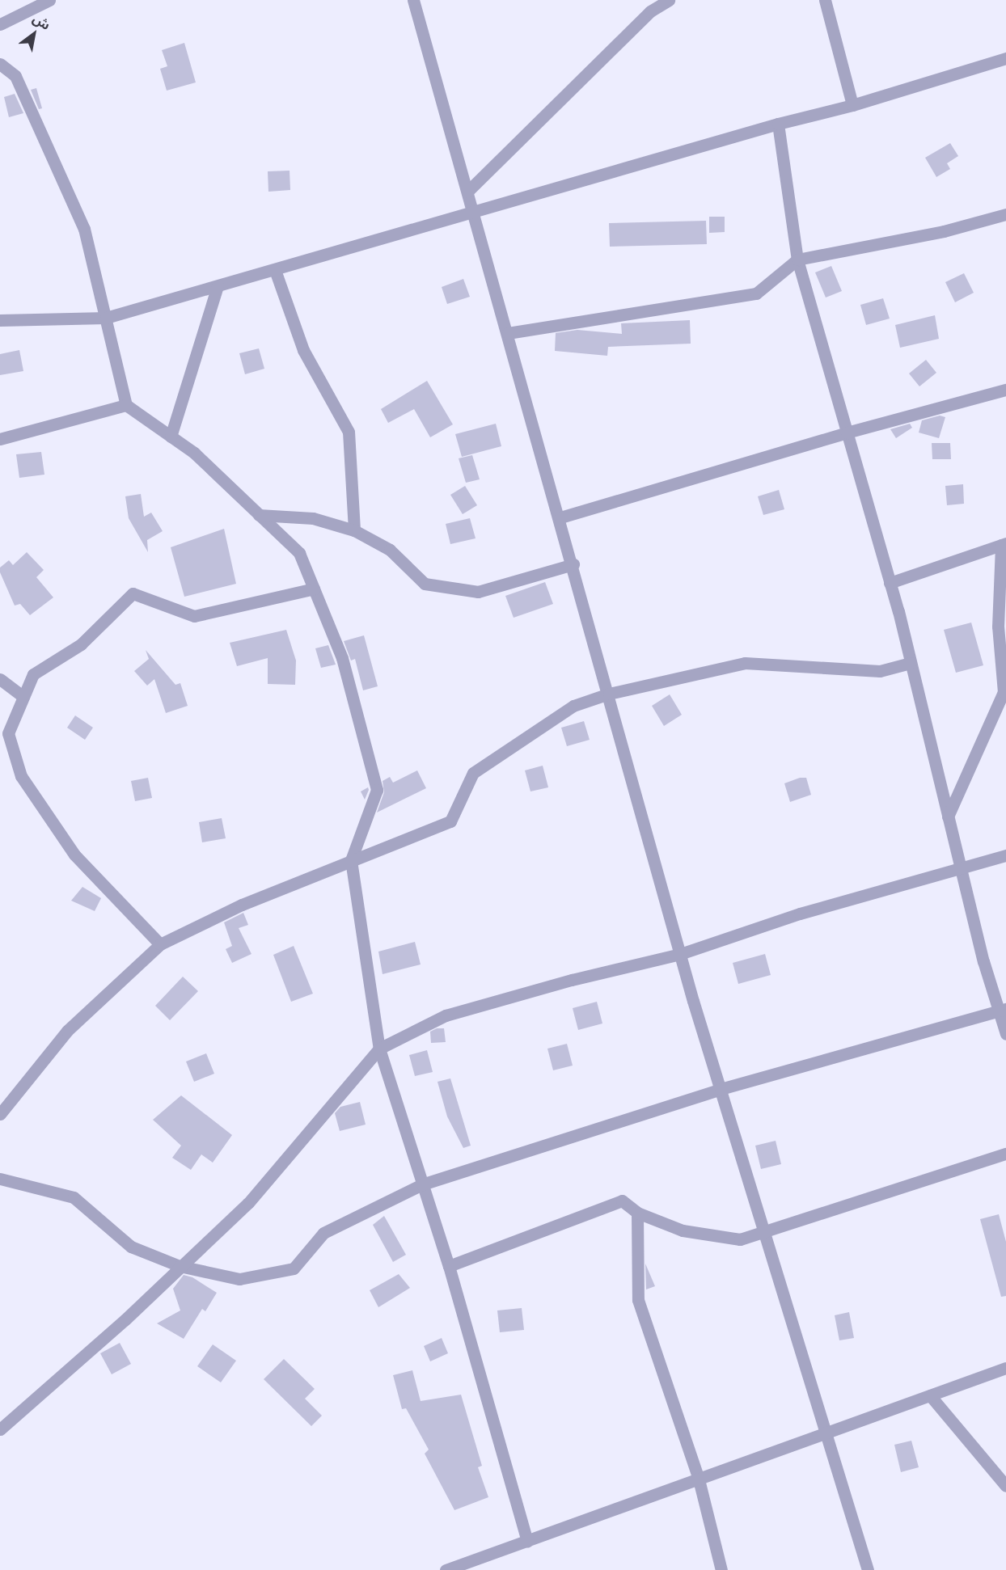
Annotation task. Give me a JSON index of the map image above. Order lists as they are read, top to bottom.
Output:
{
  "north": "top right"
}
